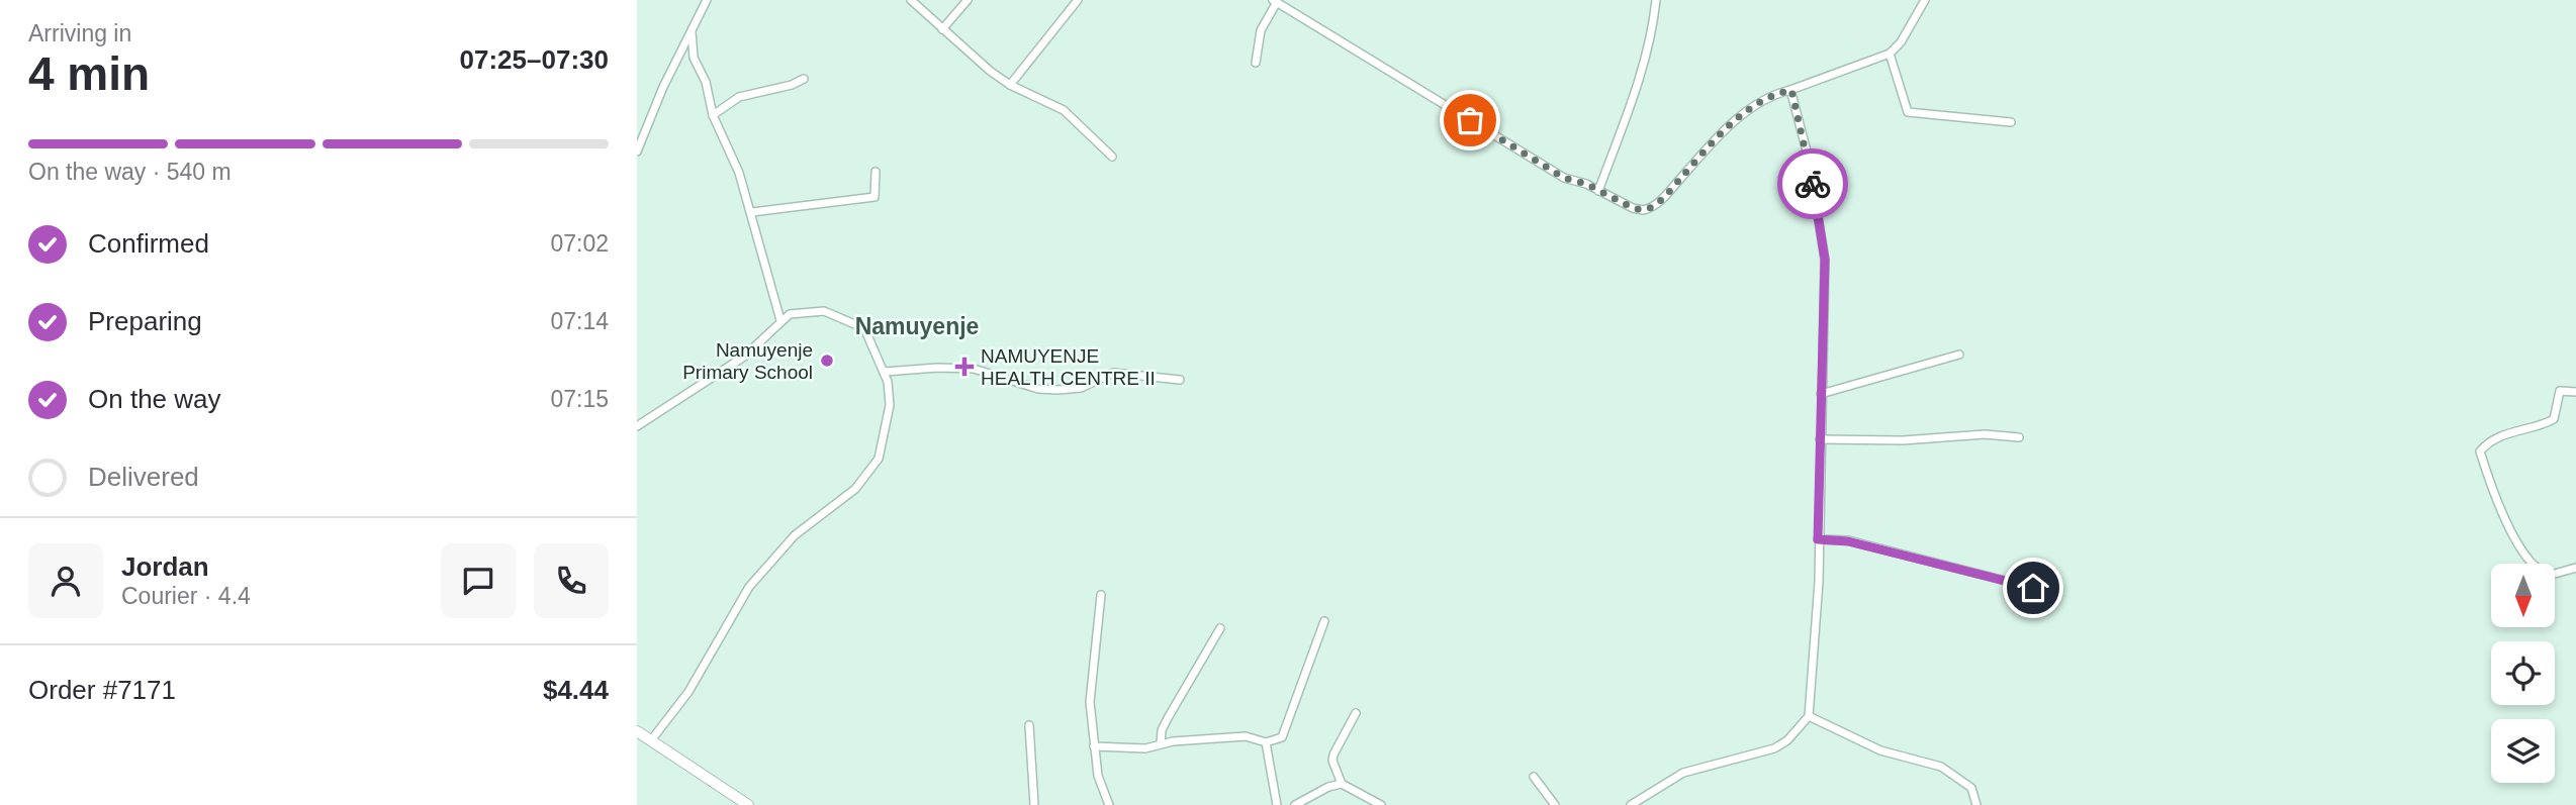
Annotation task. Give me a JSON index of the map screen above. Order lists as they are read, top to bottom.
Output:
{
  "districts": ["Namuyenje"],
  "places": {
    "other": ["Namuyenje Primary School"],
    "health": ["NAMUYENJE HEALTH CENTRE II"]
  },
  "north": "bottom",
  "page": {
    "heading": ["4 min", "Arriving in", "07:25–07:30"],
    "panel": [
      "Jordan",
      "Courier · 4.4",
      "Order #7171",
      "$4.44"
    ],
    "bar": "On the way · 540 m",
    "list": [
      ["Confirmed", "07:02"],
      ["Preparing", "07:14"],
      ["On the way", "07:15"],
      "Delivered"
    ]
  }
}
